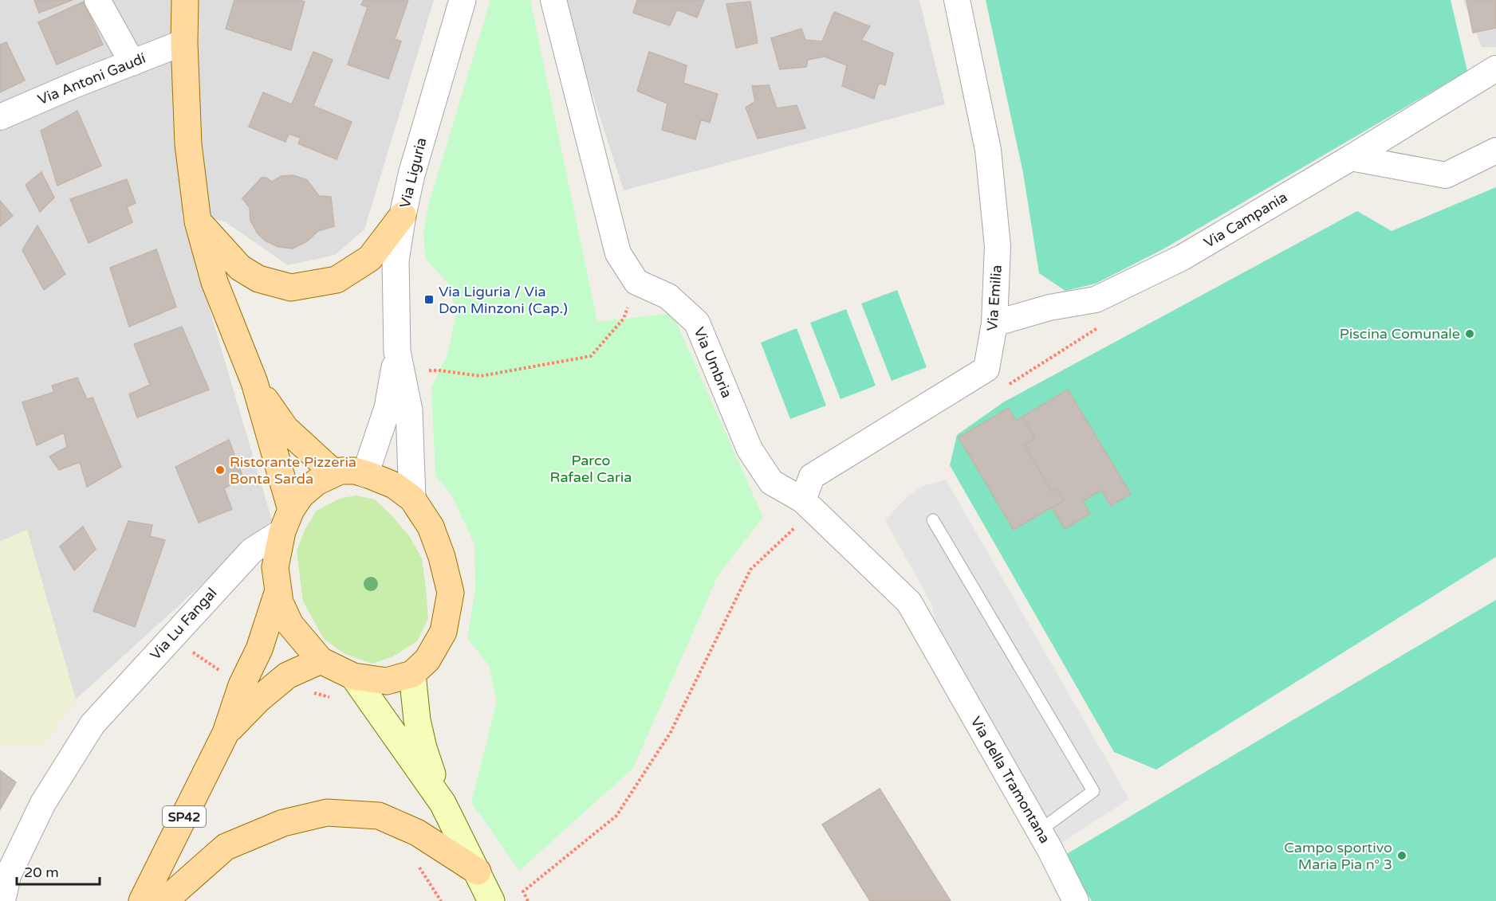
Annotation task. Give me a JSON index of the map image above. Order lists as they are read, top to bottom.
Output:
{
  "streets": {
    "main road": ["SP42"],
    "street": [
      "Via Antoni Gaudí",
      "Via Liguria",
      "Via Campania",
      "Via Emilia",
      "Via Umbria",
      "Via Lu Fangal",
      "Via della Tramontana"
    ]
  },
  "crossings": [
    ["Via Campania", "Via Emilia"],
    ["Via Emilia", "Via Umbria"],
    ["Via Umbria", "Via della Tramontana"]
  ],
  "parks": ["Parco Rafael Caria"],
  "places": {
    "transit": ["Via Liguria / Via Don Minzoni (Cap.)"],
    "other": ["Piscina Comunale", "Ristorante Pizzeria Bonta Sarda", "Campo sportivo Maria Pia n° 3"]
  },
  "scale_bar": "20 m"
}
